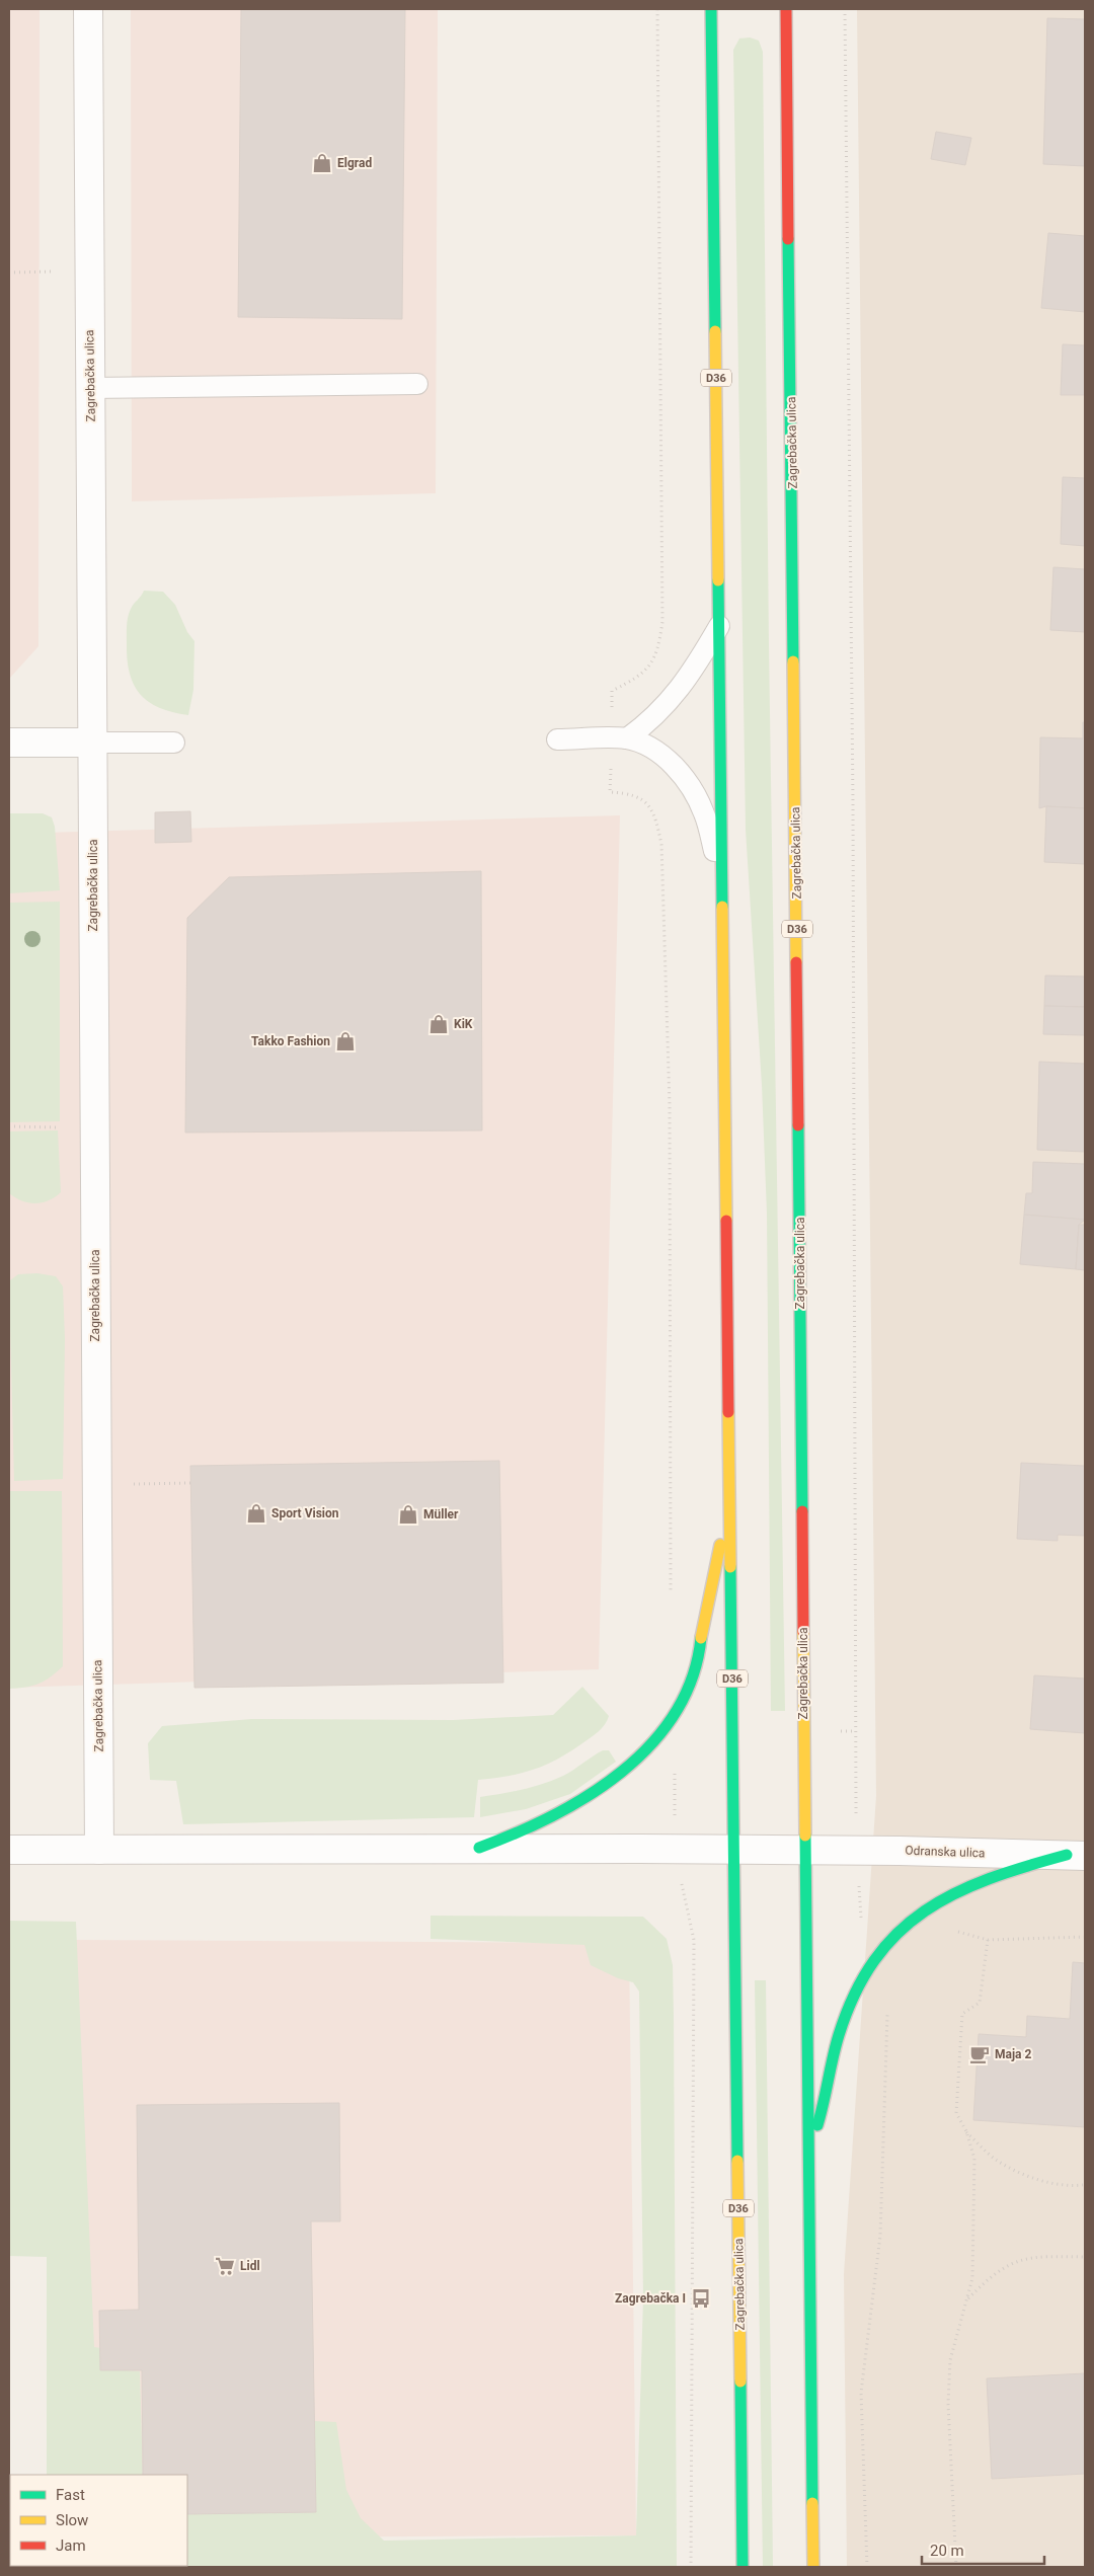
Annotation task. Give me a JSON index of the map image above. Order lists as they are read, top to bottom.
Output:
{
  "streets": {
    "main road": ["Zagrebačka ulica", "D36"],
    "street": ["Odranska ulica"]
  },
  "crossings": [
    ["Zagrebačka ulica", "Odranska ulica"]
  ],
  "places": {
    "shop": [
      "Elgrad",
      "KiK",
      "Takko Fashion",
      "Sport Vision",
      "Müller"
    ],
    "cafe": ["Maja 2"],
    "supermarket": ["Lidl"],
    "bus stop": ["Zagrebačka I"]
  },
  "legend": ["Fast", "Slow", "Jam"],
  "scale_bar": "20 m"
}
